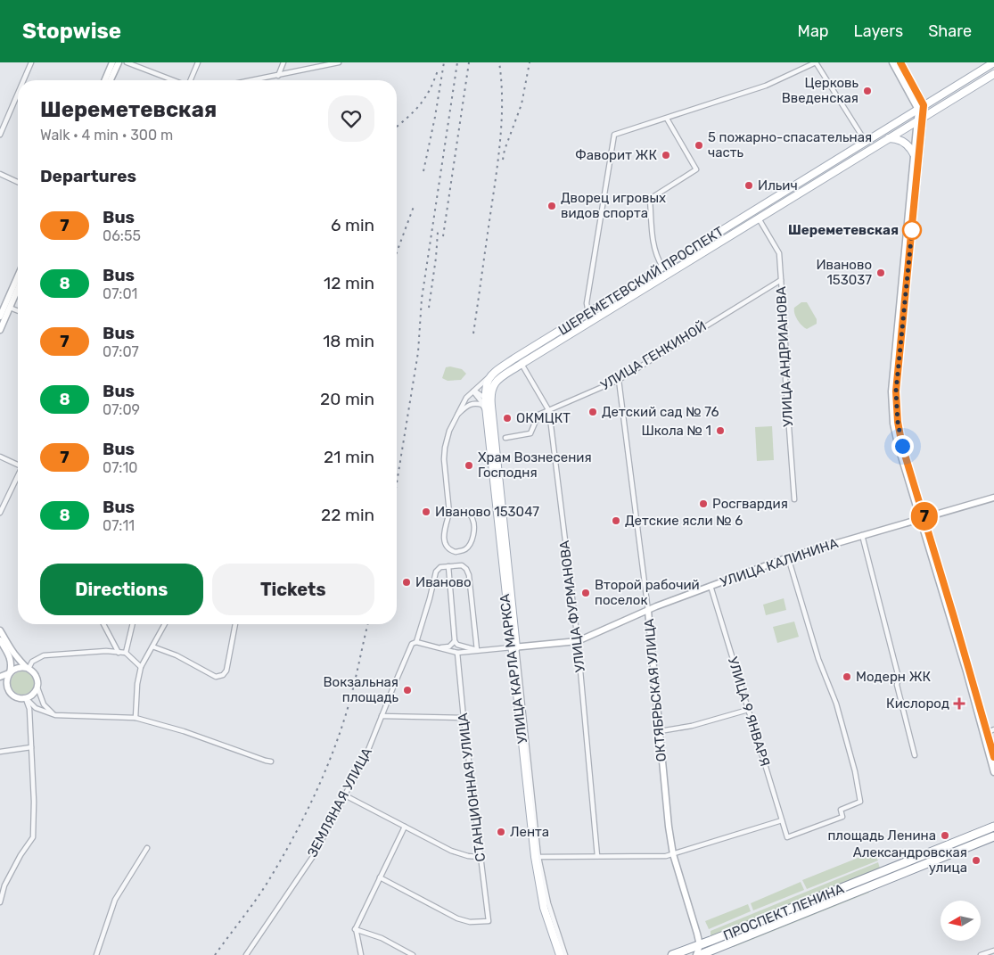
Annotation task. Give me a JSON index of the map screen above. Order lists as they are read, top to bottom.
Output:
{
  "streets": {
    "highway": ["ПРОСПЕКТ ЛЕНИНА"],
    "main road": [
      "ШЕРЕМЕТЕВСКИЙ ПРОСПЕКТ",
      "УЛИЦА КАЛИНИНА",
      "УЛИЦА КАРЛА МАРКСА",
      "ОКТЯБРЬСКАЯ УЛИЦА"
    ],
    "street": [
      "УЛИЦА ГЕНКИНОЙ",
      "УЛИЦА АНДРИАНОВА",
      "УЛИЦА ФУРМАНОВА",
      "УЛИЦА 9 ЯНВАРЯ",
      "СТАНЦИОННАЯ УЛИЦА",
      "ЗЕМЛЯНАЯ УЛИЦА"
    ]
  },
  "crossings": [
    ["ШЕРЕМЕТЕВСКИЙ ПРОСПЕКТ", "УЛИЦА АНДРИАНОВА"],
    ["ШЕРЕМЕТЕВСКИЙ ПРОСПЕКТ", "УЛИЦА ФУРМАНОВА"],
    ["ШЕРЕМЕТЕВСКИЙ ПРОСПЕКТ", "УЛИЦА КАРЛА МАРКСА"],
    ["УЛИЦА ГЕНКИНОЙ", "УЛИЦА АНДРИАНОВА"],
    ["УЛИЦА ГЕНКИНОЙ", "УЛИЦА ФУРМАНОВА"],
    ["УЛИЦА ГЕНКИНОЙ", "ОКТЯБРЬСКАЯ УЛИЦА"],
    ["УЛИЦА КАЛИНИНА", "УЛИЦА ФУРМАНОВА"],
    ["УЛИЦА КАЛИНИНА", "УЛИЦА КАРЛА МАРКСА"],
    ["УЛИЦА КАЛИНИНА", "ОКТЯБРЬСКАЯ УЛИЦА"],
    ["УЛИЦА КАЛИНИНА", "УЛИЦА 9 ЯНВАРЯ"],
    ["ОКТЯБРЬСКАЯ УЛИЦА", "ПРОСПЕКТ ЛЕНИНА"]
  ],
  "places": {
    "other": [
      "Церковь Введенская",
      "5 пожарно-спасательная часть",
      "Фаворит ЖК",
      "Ильич",
      "Дворец игровых видов спорта",
      "Шереметевская",
      "Иваново 153037",
      "Детский сад № 76",
      "ОКМЦКТ",
      "Школа № 1",
      "Храм Вознесения Господня",
      "Росгвардия",
      "Иваново 153047",
      "Детские ясли № 6",
      "Иваново",
      "Второй рабочий поселок",
      "Модерн ЖК",
      "Вокзальная площадь",
      "Лента",
      "площадь Ленина",
      "Александровская улица"
    ],
    "health": ["Кислород"]
  },
  "lines": ["bus line 7"],
  "north": "left",
  "page": {
    "header": "Stopwise",
    "nav": ["Map", "Layers", "Share"],
    "on_map": "7",
    "heading": [
      ["Шереметевская", "Walk · 4 min · 300 m"],
      "Departures"
    ],
    "list": [
      {
        "mark": "7",
        "name": "Bus",
        "note": "06:55",
        "value": "6 min"
      },
      {
        "mark": "8",
        "name": "Bus",
        "note": "07:01",
        "value": "12 min"
      },
      {
        "mark": "7",
        "name": "Bus",
        "note": "07:07",
        "value": "18 min"
      },
      {
        "mark": "8",
        "name": "Bus",
        "note": "07:09",
        "value": "20 min"
      },
      {
        "mark": "7",
        "name": "Bus",
        "note": "07:10",
        "value": "21 min"
      },
      {
        "mark": "8",
        "name": "Bus",
        "note": "07:11",
        "value": "22 min"
      }
    ],
    "buttons": ["Directions", "Tickets"]
  }
}
